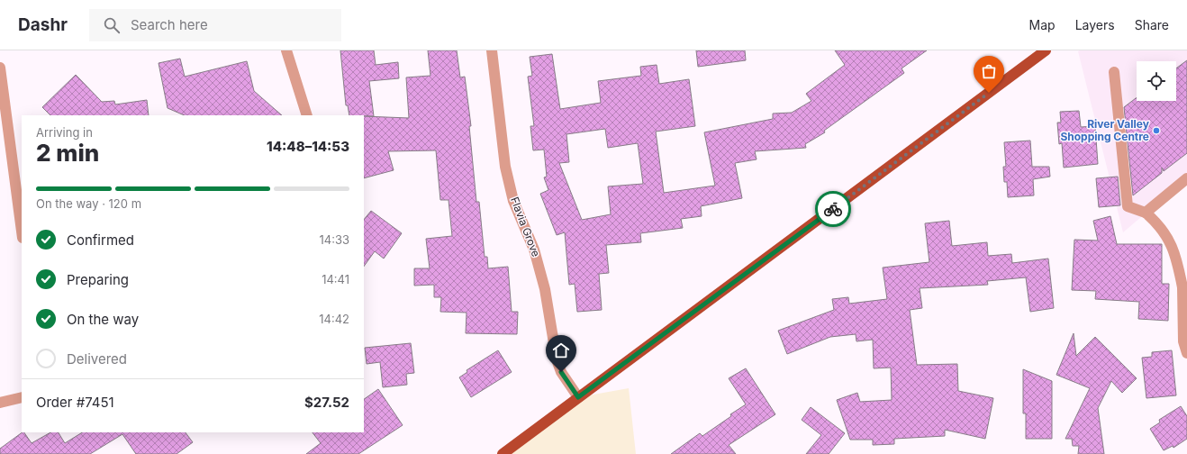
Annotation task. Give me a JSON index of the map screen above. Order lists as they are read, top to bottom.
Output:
{
  "streets": {
    "street": ["Flavia Grove"]
  },
  "places": ["River Valley Shopping Centre"],
  "page": {
    "header": "Dashr",
    "search": "Search here",
    "nav": ["Map", "Layers", "Share"],
    "heading": ["2 min", "Arriving in", "14:48–14:53"],
    "panel": ["Order #7451", "$27.52"],
    "bar": "On the way · 120 m",
    "list": [
      ["Confirmed", "14:33"],
      ["Preparing", "14:41"],
      ["On the way", "14:42"],
      "Delivered"
    ]
  }
}
